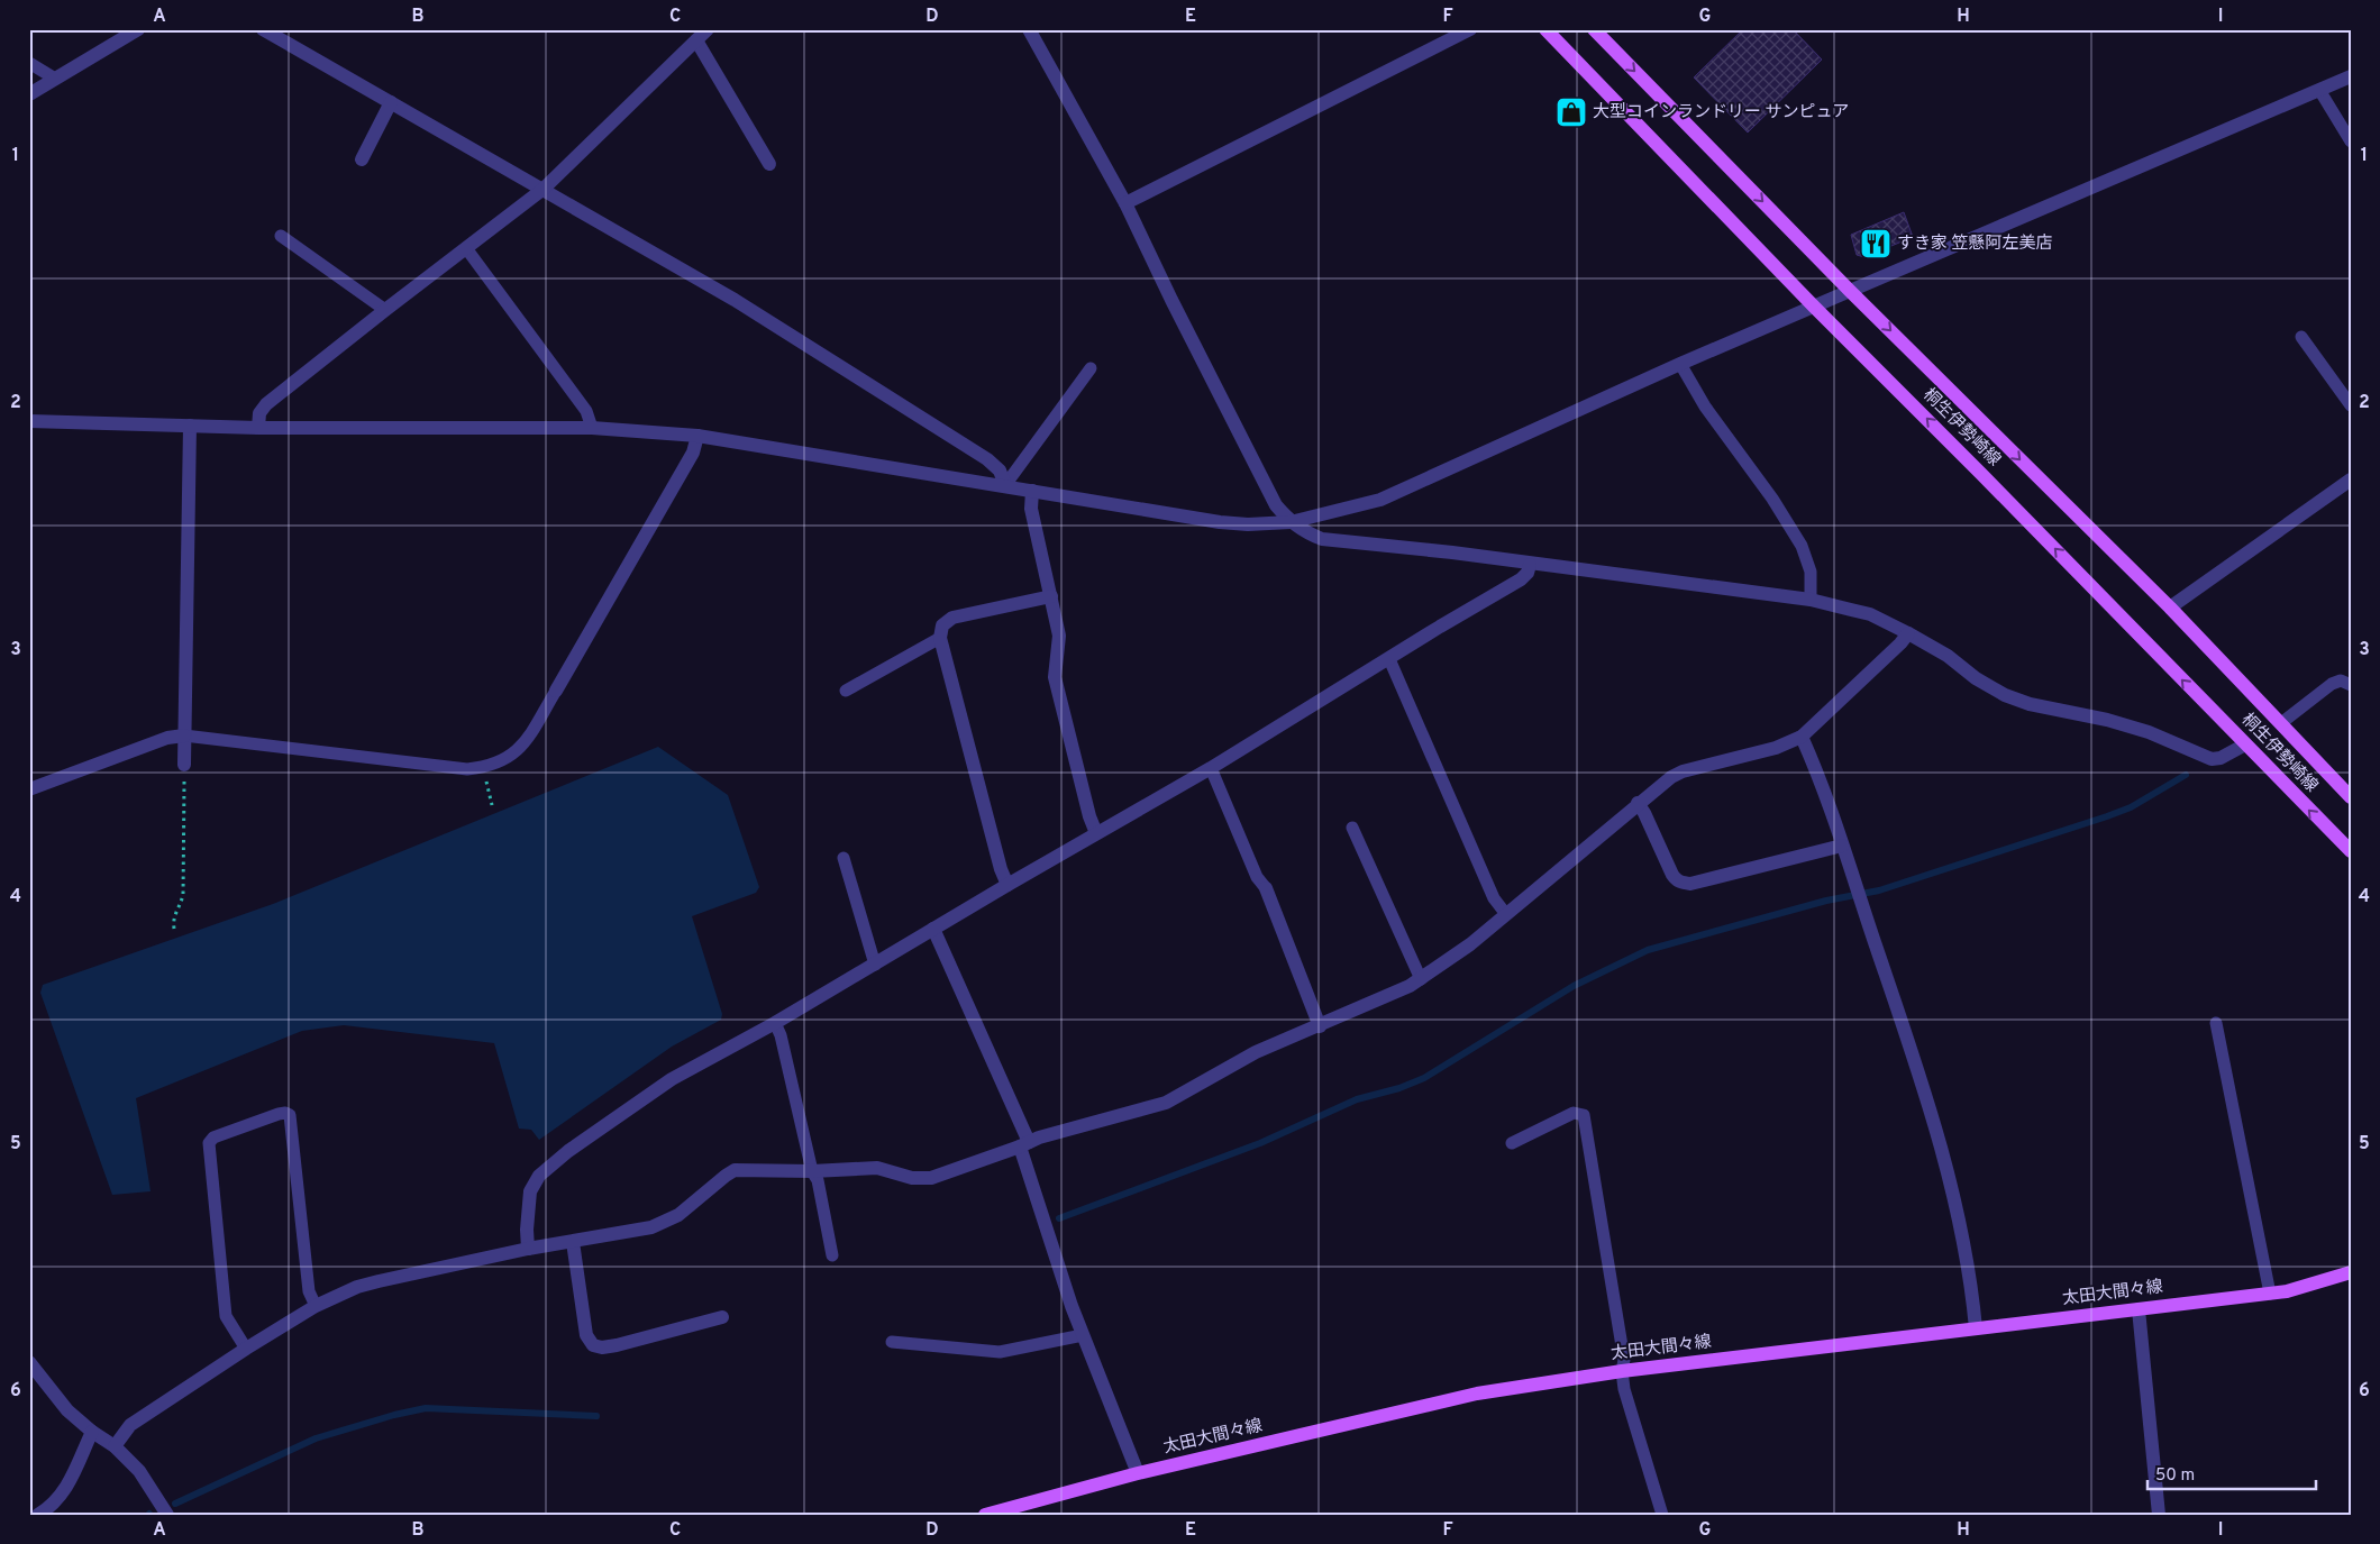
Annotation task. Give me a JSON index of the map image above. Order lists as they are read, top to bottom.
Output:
{
  "streets": {
    "main road": ["桐生伊勢崎線", "太田大間々線"]
  },
  "places": {
    "shop": ["大型コインランドリー サンピュア"],
    "restaurant": ["すき家 笠懸阿左美店"]
  },
  "scale_bar": "50 m",
  "grid": {
    "columns": [
      "A",
      "B",
      "C",
      "D",
      "E",
      "F",
      "G",
      "H",
      "I"
    ],
    "rows": [
      "1",
      "2",
      "3",
      "4",
      "5",
      "6"
    ]
  }
}
